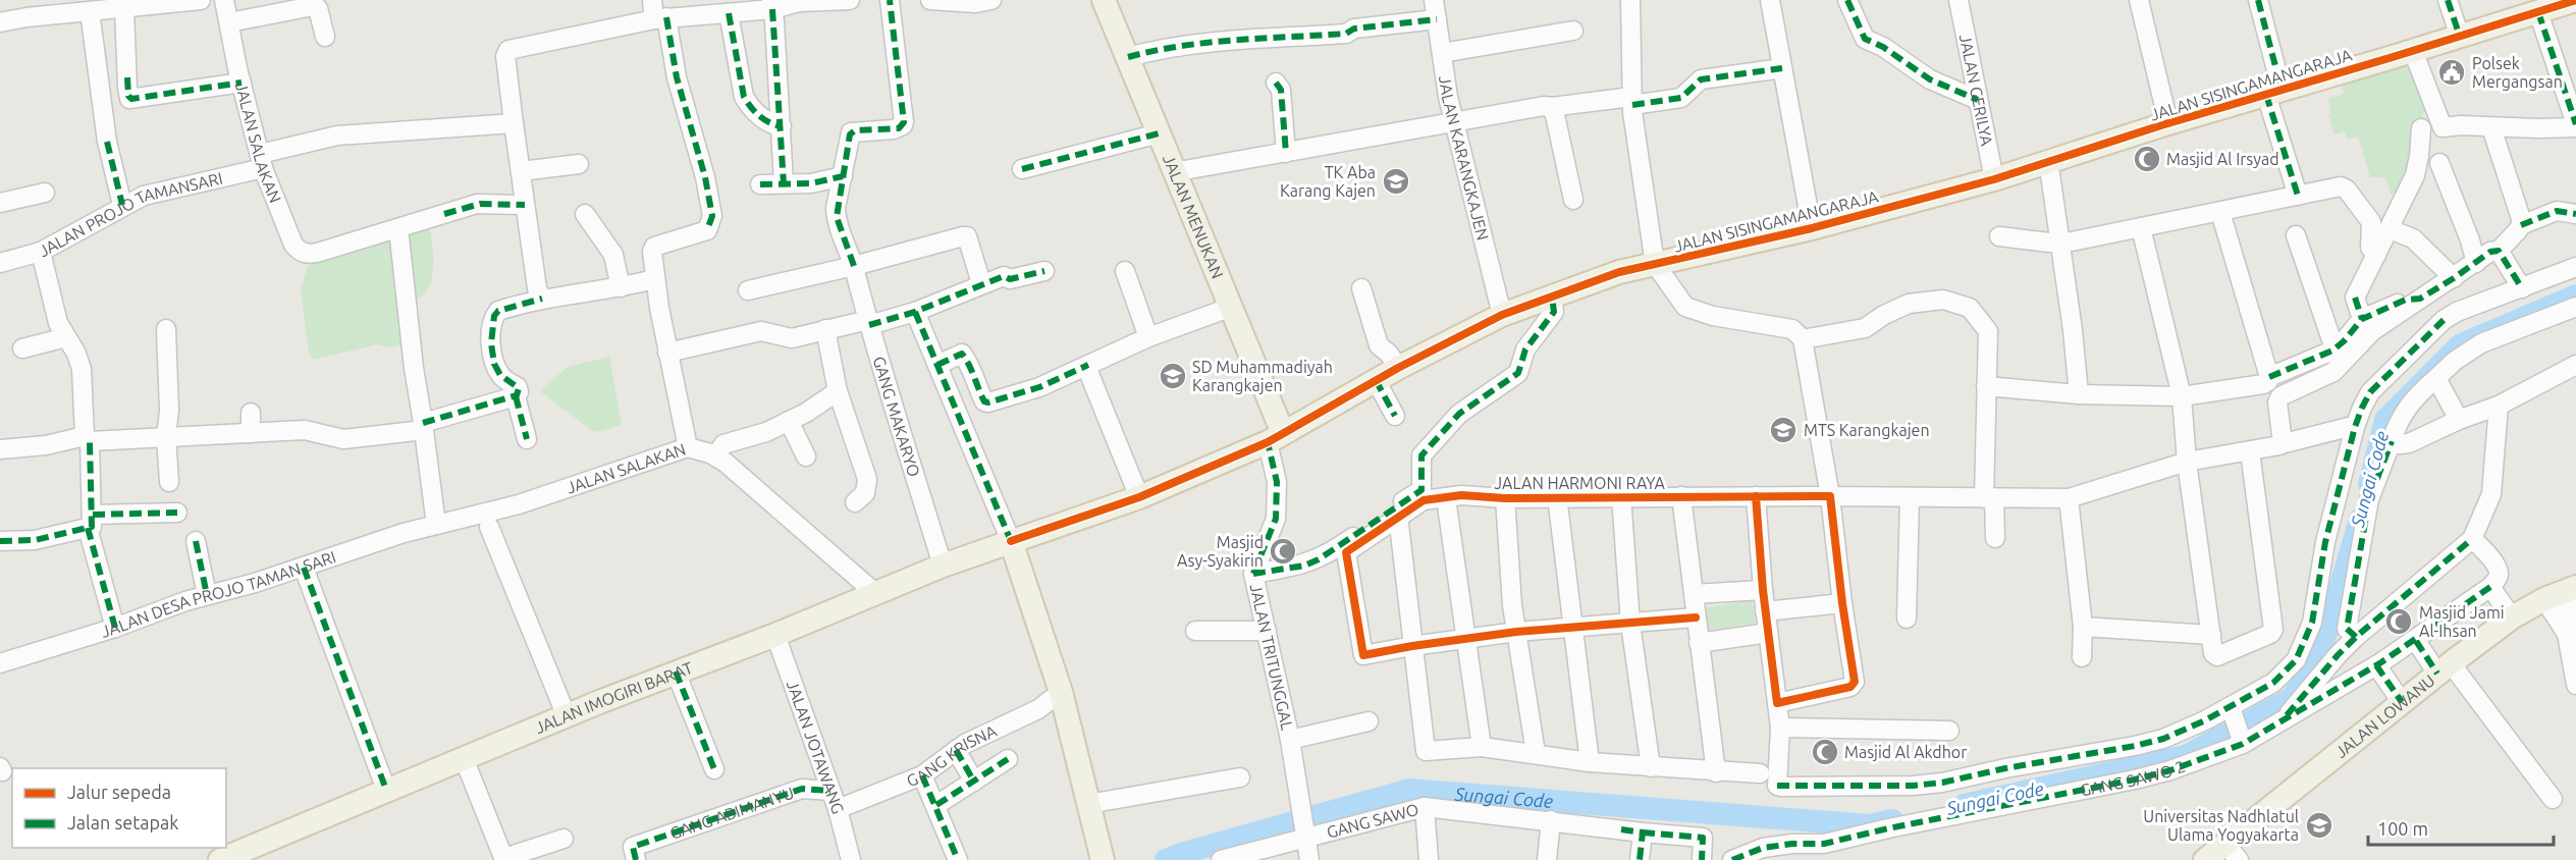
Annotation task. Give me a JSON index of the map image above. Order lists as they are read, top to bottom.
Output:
{
  "streets": {
    "main road": [
      "JALAN SISINGAMANGARAJA",
      "JALAN MENUKAN",
      "JALAN IMOGIRI BARAT",
      "JALAN LOWANU"
    ],
    "street": [
      "JALAN GERILYA",
      "JALAN SALAKAN",
      "JALAN KARANGKAJEN",
      "JALAN PROJO TAMANSARI",
      "GANG MAKARYO",
      "JALAN HARMONI RAYA",
      "JALAN DESA PROJO TAMAN SARI",
      "JALAN TRITUNGGAL",
      "JALAN JOTAWANG",
      "GANG KRISNA",
      "GANG SAWO 2",
      "GANG ABIMANYU",
      "GANG SAWO"
    ]
  },
  "crossings": [
    ["JALAN SISINGAMANGARAJA", "JALAN GERILYA"],
    ["JALAN SISINGAMANGARAJA", "JALAN KARANGKAJEN"],
    ["JALAN SISINGAMANGARAJA", "JALAN MENUKAN"],
    ["JALAN SISINGAMANGARAJA", "JALAN TRITUNGGAL"],
    ["JALAN SISINGAMANGARAJA", "JALAN IMOGIRI BARAT"],
    ["JALAN SALAKAN", "JALAN PROJO TAMANSARI"],
    ["JALAN SALAKAN", "JALAN DESA PROJO TAMAN SARI"],
    ["JALAN SALAKAN", "JALAN IMOGIRI BARAT"],
    ["JALAN MENUKAN", "JALAN TRITUNGGAL"],
    ["GANG MAKARYO", "JALAN IMOGIRI BARAT"],
    ["JALAN TRITUNGGAL", "GANG SAWO"],
    ["JALAN IMOGIRI BARAT", "JALAN JOTAWANG"],
    ["JALAN JOTAWANG", "GANG KRISNA"],
    ["JALAN JOTAWANG", "GANG ABIMANYU"]
  ],
  "water": ["Sungai Code"],
  "places": {
    "public building": ["Polsek Mergangsan"],
    "mosque": [
      "Masjid Al Irsyad",
      "Masjid Asy-Syakirin",
      "Masjid Jami Al-Ihsan",
      "Masjid Al Akdhor"
    ],
    "school or university": [
      "TK Aba Karang Kajen",
      "SD Muhammadiyah Karangkajen",
      "MTS Karangkajen",
      "Universitas Nadhlatul Ulama Yogyakarta"
    ]
  },
  "legend": ["Jalur sepeda", "Jalan setapak"],
  "scale_bar": "100 m"
}
